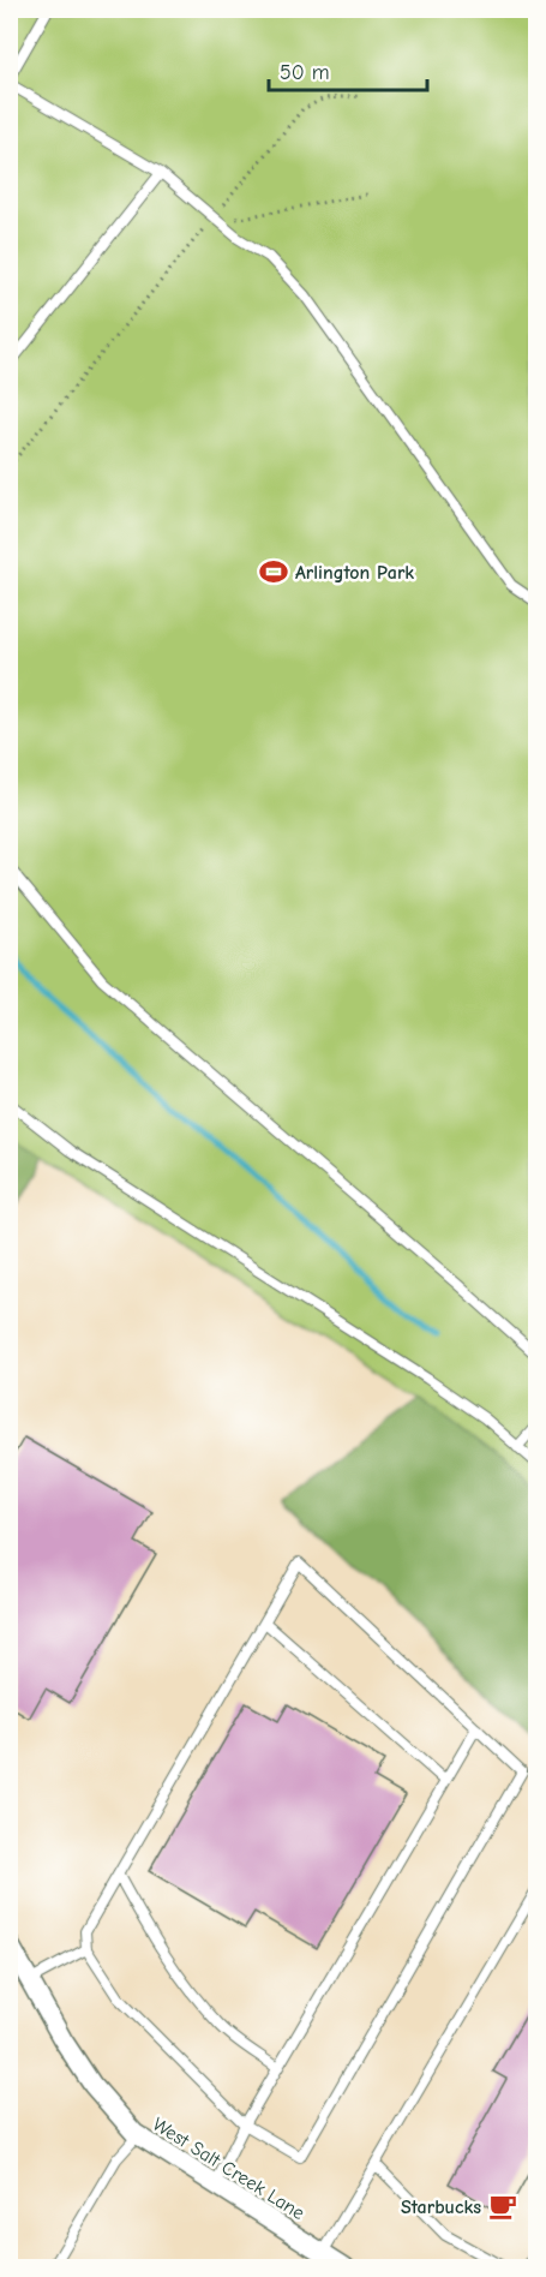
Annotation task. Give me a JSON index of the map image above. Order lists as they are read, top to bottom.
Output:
{
  "streets": {
    "street": ["West Salt Creek Lane"]
  },
  "places": {
    "sports": ["Arlington Park"],
    "cafe": ["Starbucks"]
  },
  "scale_bar": "50 m"
}
